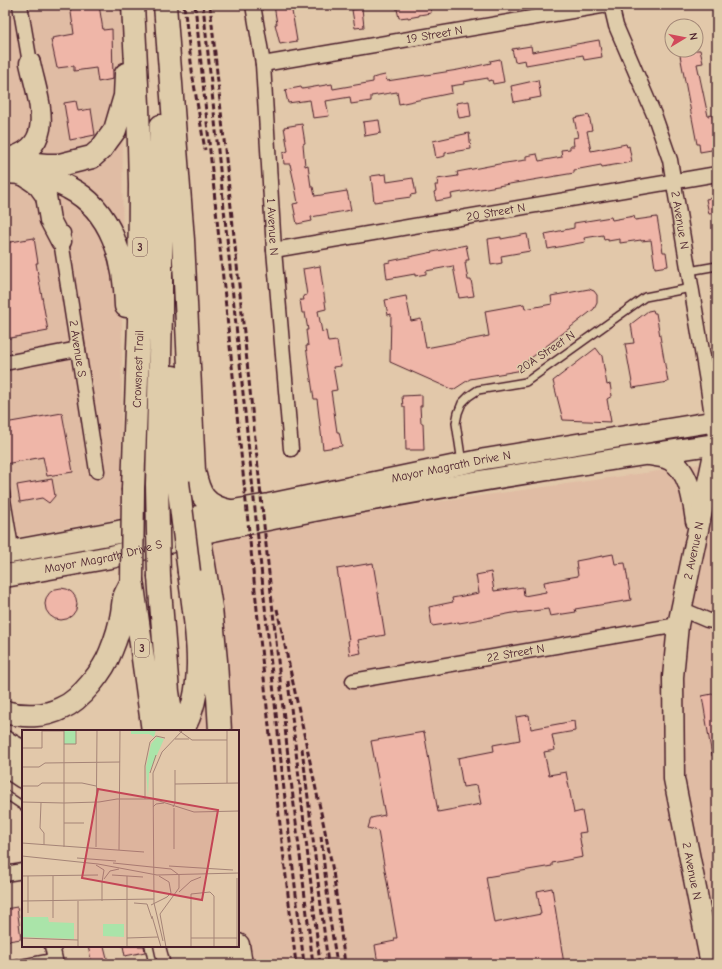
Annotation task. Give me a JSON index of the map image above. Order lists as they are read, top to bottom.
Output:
{
  "streets": {
    "main road": [
      "2 Avenue N",
      "3",
      "Crowsnest Trail",
      "Mayor Magrath Drive N",
      "Mayor Magrath Drive S"
    ],
    "street": [
      "19 Street N",
      "20 Street N",
      "1 Avenue N",
      "2 Avenue S",
      "22 Street N"
    ],
    "lane": ["20A Street N"]
  },
  "crossings": [
    ["19 Street N", "1 Avenue N"],
    ["20 Street N", "2 Avenue N"],
    ["20 Street N", "1 Avenue N"],
    ["2 Avenue N", "20A Street N"],
    ["2 Avenue N", "Mayor Magrath Drive N"],
    ["2 Avenue N", "22 Street N"],
    ["20A Street N", "Mayor Magrath Drive N"],
    ["Mayor Magrath Drive N", "Mayor Magrath Drive S"]
  ],
  "north": "right"
}
